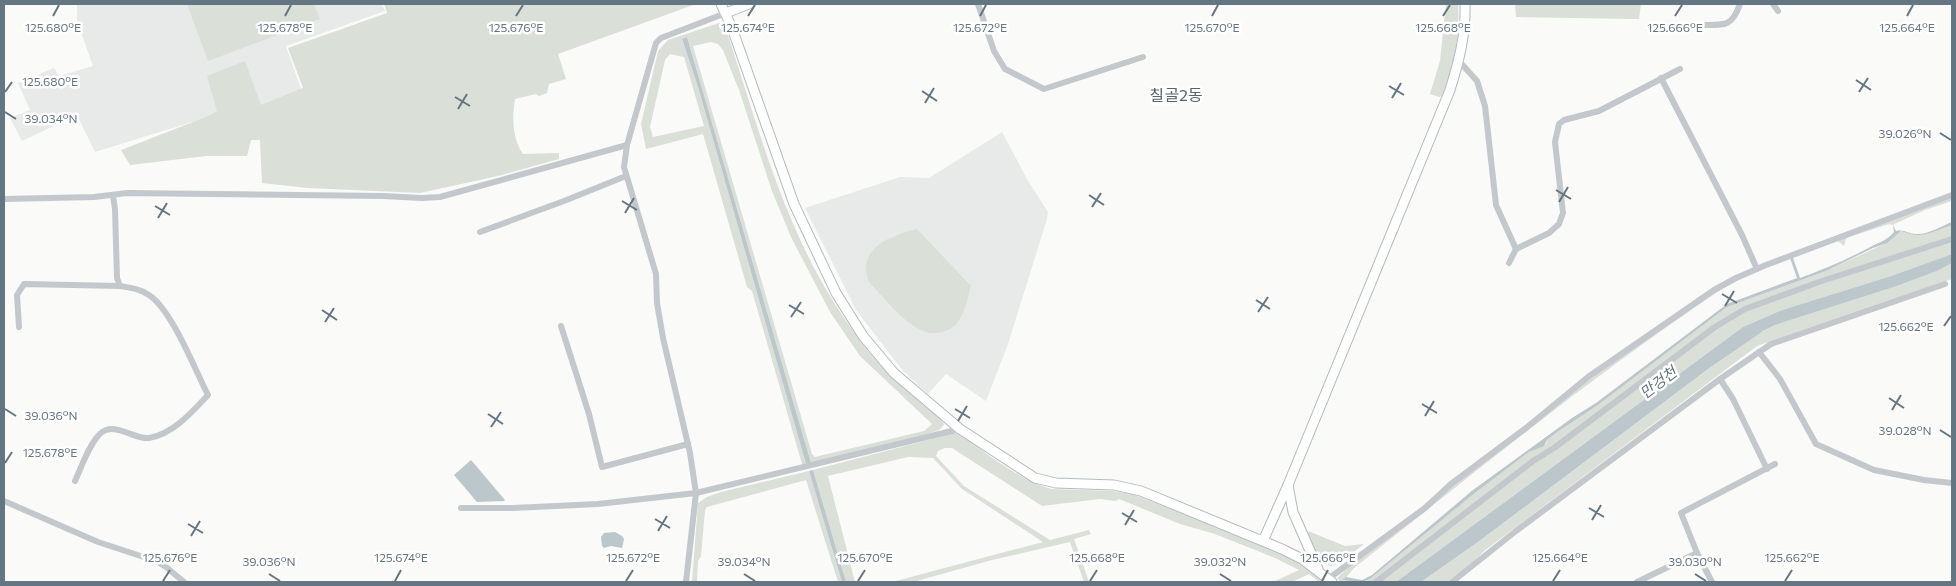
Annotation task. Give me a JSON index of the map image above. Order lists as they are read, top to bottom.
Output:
{
  "districts": ["칠골2동"],
  "water": ["만겅천"],
  "coordinates": [
    "125.680°E",
    "125.678°E",
    "125.676°E",
    "125.674°E",
    "125.672°E",
    "125.670°E",
    "125.668°E",
    "125.666°E",
    "125.664°E",
    "39.034°N",
    "39.026°N",
    "125.662°E",
    "39.036°N",
    "39.028°N",
    "39.032°N",
    "39.030°N"
  ]
}
